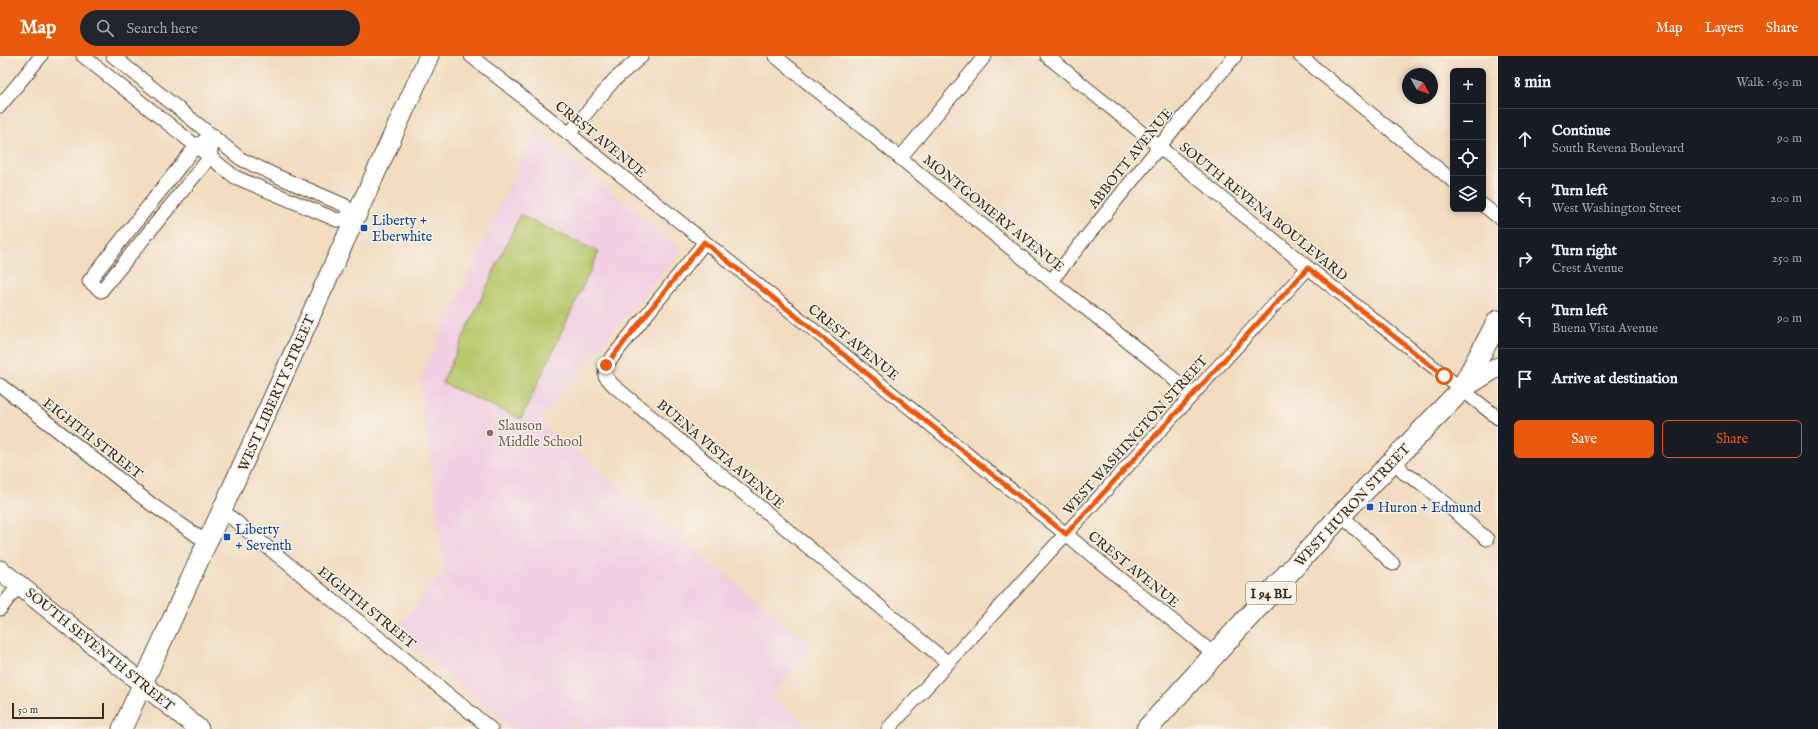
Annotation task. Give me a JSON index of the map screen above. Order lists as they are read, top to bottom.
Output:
{
  "streets": {
    "main road": [
      "WEST LIBERTY STREET",
      "WEST HURON STREET",
      "I 94 BL",
      "SOUTH SEVENTH STREET"
    ],
    "street": [
      "CREST AVENUE",
      "ABBOTT AVENUE",
      "SOUTH REVENA BOULEVARD",
      "MONTGOMERY AVENUE",
      "WEST WASHINGTON STREET",
      "EIGHTH STREET",
      "BUENA VISTA AVENUE"
    ]
  },
  "crossings": [
    ["CREST AVENUE", "WEST WASHINGTON STREET"],
    ["CREST AVENUE", "BUENA VISTA AVENUE"],
    ["CREST AVENUE", "WEST HURON STREET"],
    ["ABBOTT AVENUE", "SOUTH REVENA BOULEVARD"],
    ["ABBOTT AVENUE", "MONTGOMERY AVENUE"],
    ["SOUTH REVENA BOULEVARD", "WEST WASHINGTON STREET"],
    ["SOUTH REVENA BOULEVARD", "WEST HURON STREET"],
    ["SOUTH REVENA BOULEVARD", "I 94 BL"],
    ["MONTGOMERY AVENUE", "WEST WASHINGTON STREET"],
    ["WEST LIBERTY STREET", "EIGHTH STREET"],
    ["WEST LIBERTY STREET", "SOUTH SEVENTH STREET"],
    ["WEST WASHINGTON STREET", "BUENA VISTA AVENUE"],
    ["WEST HURON STREET", "I 94 BL"]
  ],
  "places": {
    "transit": ["Liberty + Eberwhite", "Huron + Edmund", "Liberty + Seventh"],
    "other": ["Slauson Middle School"]
  },
  "scale_bar": "50 m",
  "north": "bottom right",
  "page": {
    "header": "Map",
    "search": "Search here",
    "nav": ["Map", "Layers", "Share"],
    "heading": ["8 min", "Walk · 630 m"],
    "map_buttons": ["+", "−"],
    "list": [
      ["Continue", "South Revena Boulevard", "90 m"],
      ["Turn left", "West Washington Street", "200 m"],
      ["Turn right", "Crest Avenue", "250 m"],
      ["Turn left", "Buena Vista Avenue", "90 m"],
      "Arrive at destination"
    ],
    "buttons": ["Save", "Share"],
    "scale": "50 m"
  }
}
